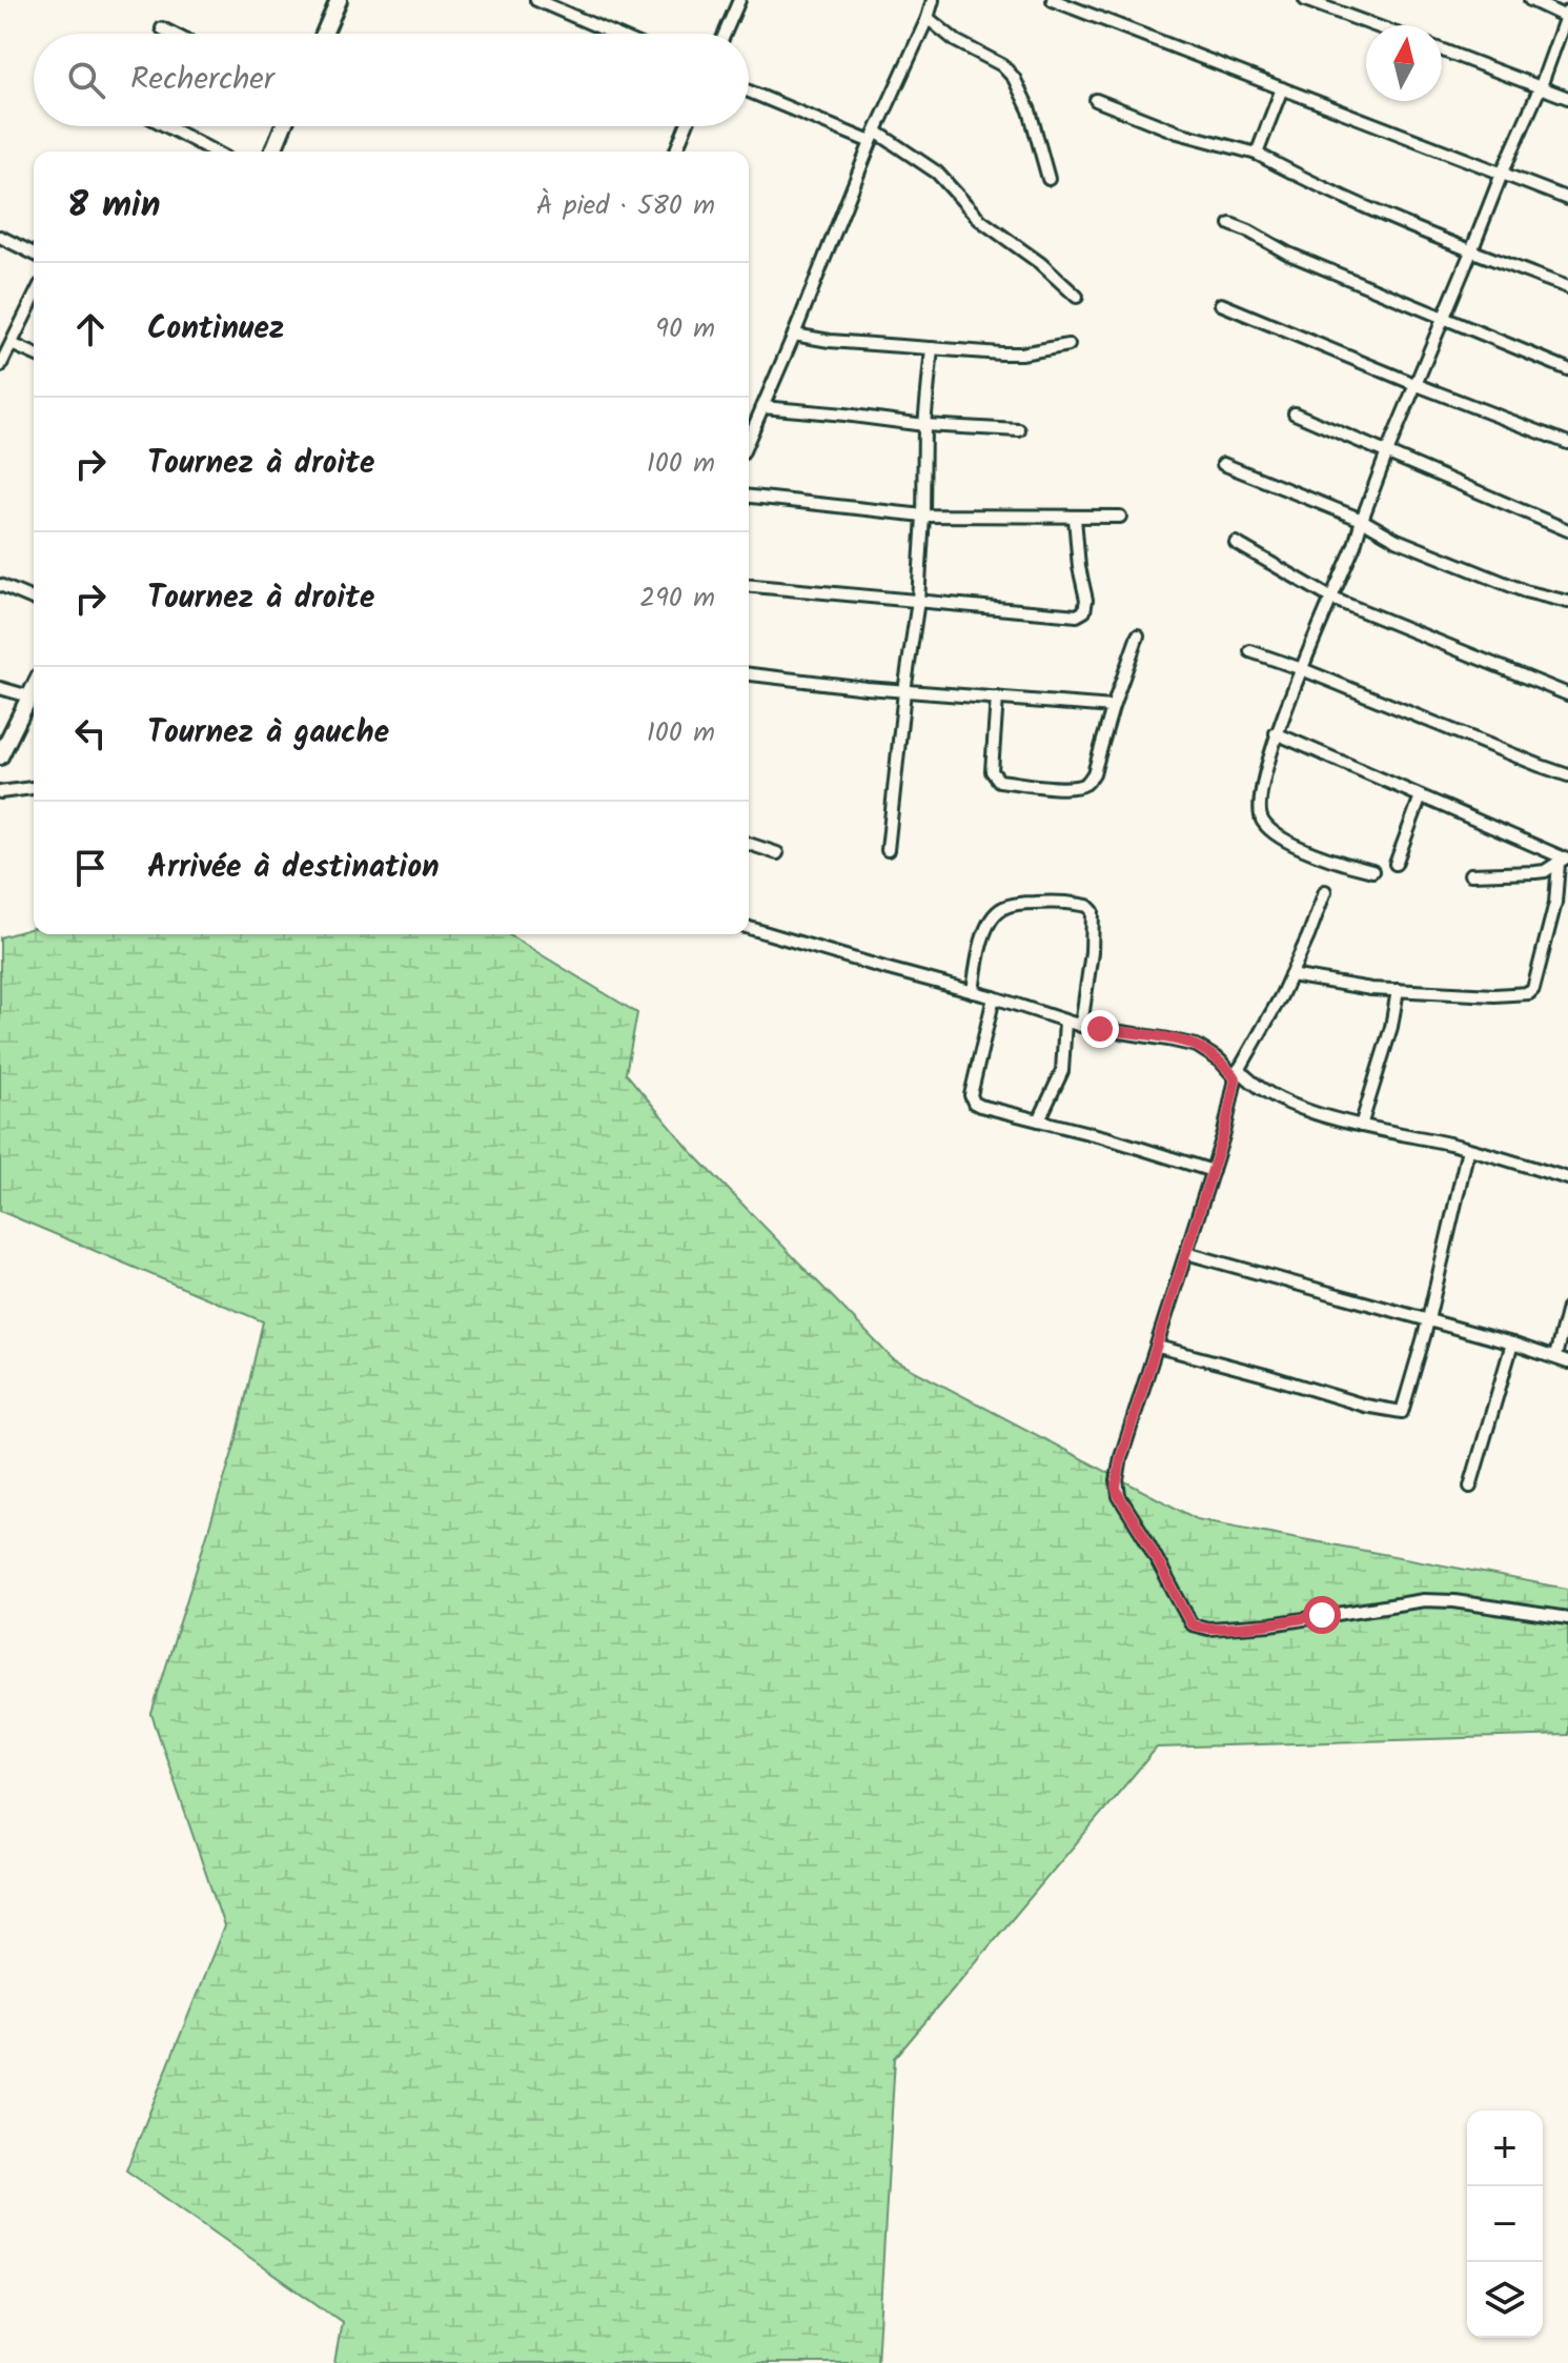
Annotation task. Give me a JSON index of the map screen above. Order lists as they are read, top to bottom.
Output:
{
  "north": "top",
  "page": {
    "search": "Rechercher",
    "heading": ["8 min", "À pied · 580 m"],
    "list": [
      ["Continuez", "90 m"],
      ["Tournez à droite", "100 m"],
      ["Tournez à droite", "290 m"],
      ["Tournez à gauche", "100 m"],
      "Arrivée à destination"
    ],
    "map_buttons": ["+", "−"]
  }
}
